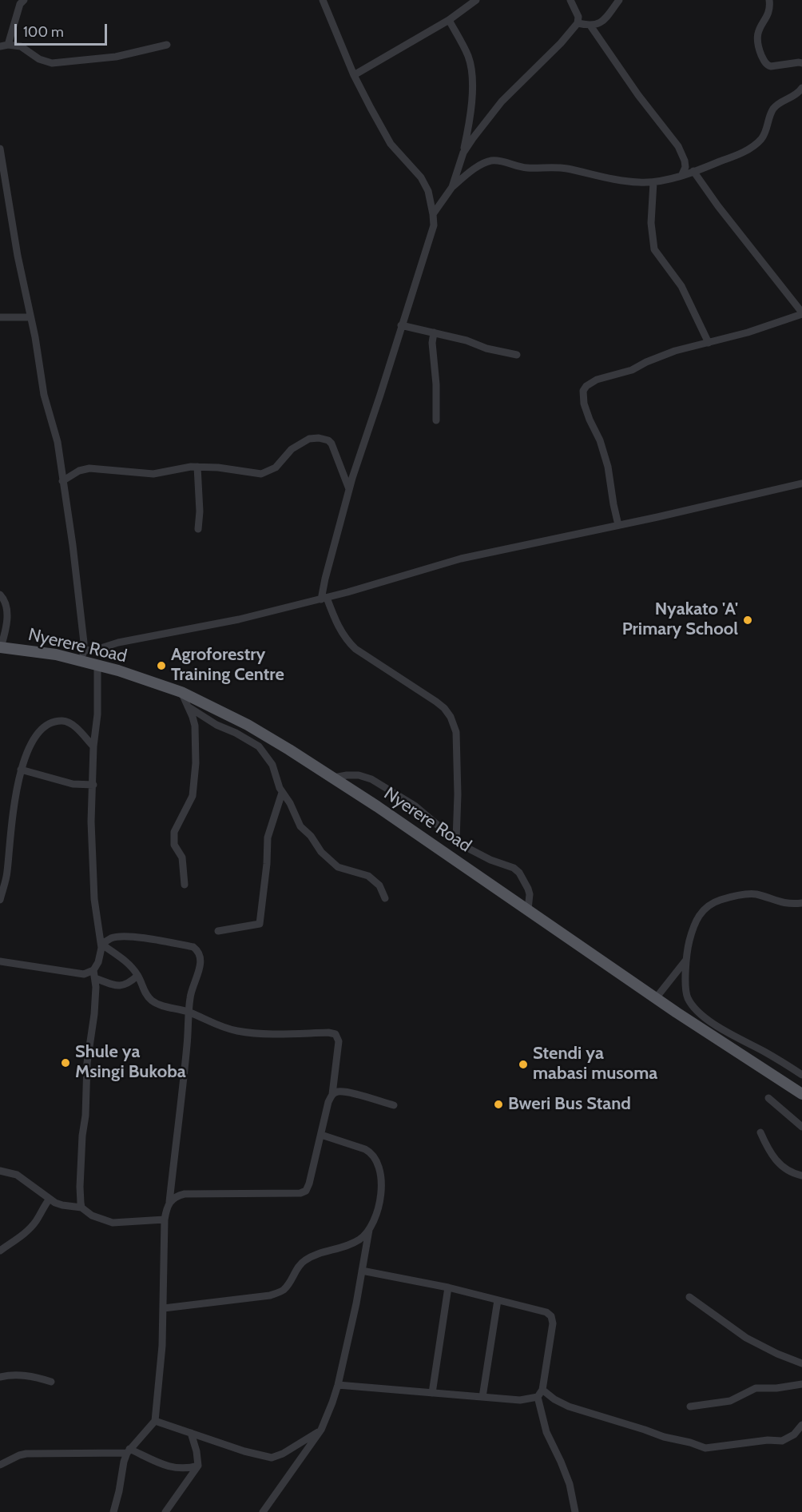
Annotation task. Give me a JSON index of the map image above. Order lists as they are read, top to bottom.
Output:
{
  "streets": {
    "main road": ["Nyerere Road"]
  },
  "places": [
    "Nyakato 'A' Primary School",
    "Agroforestry Training Centre",
    "Shule ya Msingi Bukoba",
    "Stendi ya mabasi musoma",
    "Bweri Bus Stand"
  ],
  "scale_bar": "100 m"
}
